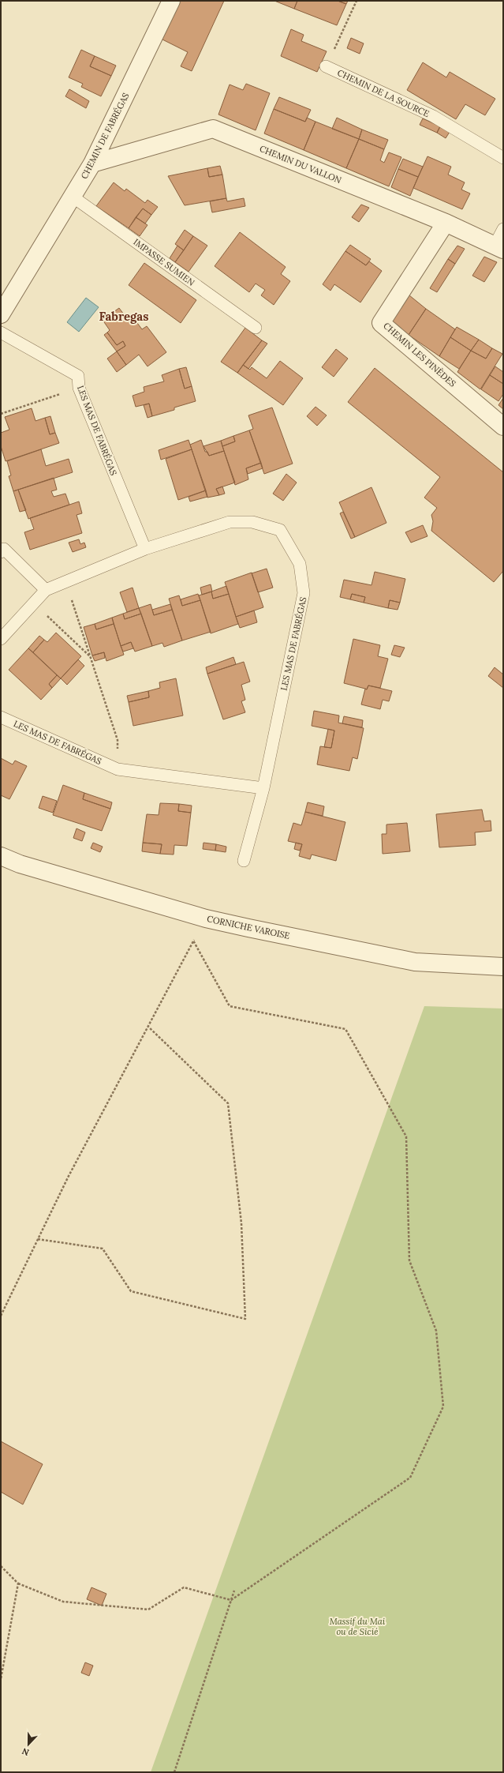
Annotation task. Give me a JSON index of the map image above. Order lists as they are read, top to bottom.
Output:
{
  "streets": {
    "street": [
      "CHEMIN DE FABRÉGAS",
      "CHEMIN DU VALLON",
      "CHEMIN LES PINÈDES",
      "CORNICHE VAROISE"
    ],
    "lane": ["CHEMIN DE LA SOURCE", "IMPASSE SUMIEN", "LES MAS DE FABRÉGAS"]
  },
  "crossings": [
    ["CHEMIN DE FABRÉGAS", "CHEMIN DU VALLON"],
    ["CHEMIN DE FABRÉGAS", "IMPASSE SUMIEN"],
    ["CHEMIN DU VALLON", "CHEMIN LES PINÈDES"]
  ],
  "districts": ["Fabregas"],
  "parks": ["Massif du Mai ou de Sicié"],
  "north": "bottom"
}
